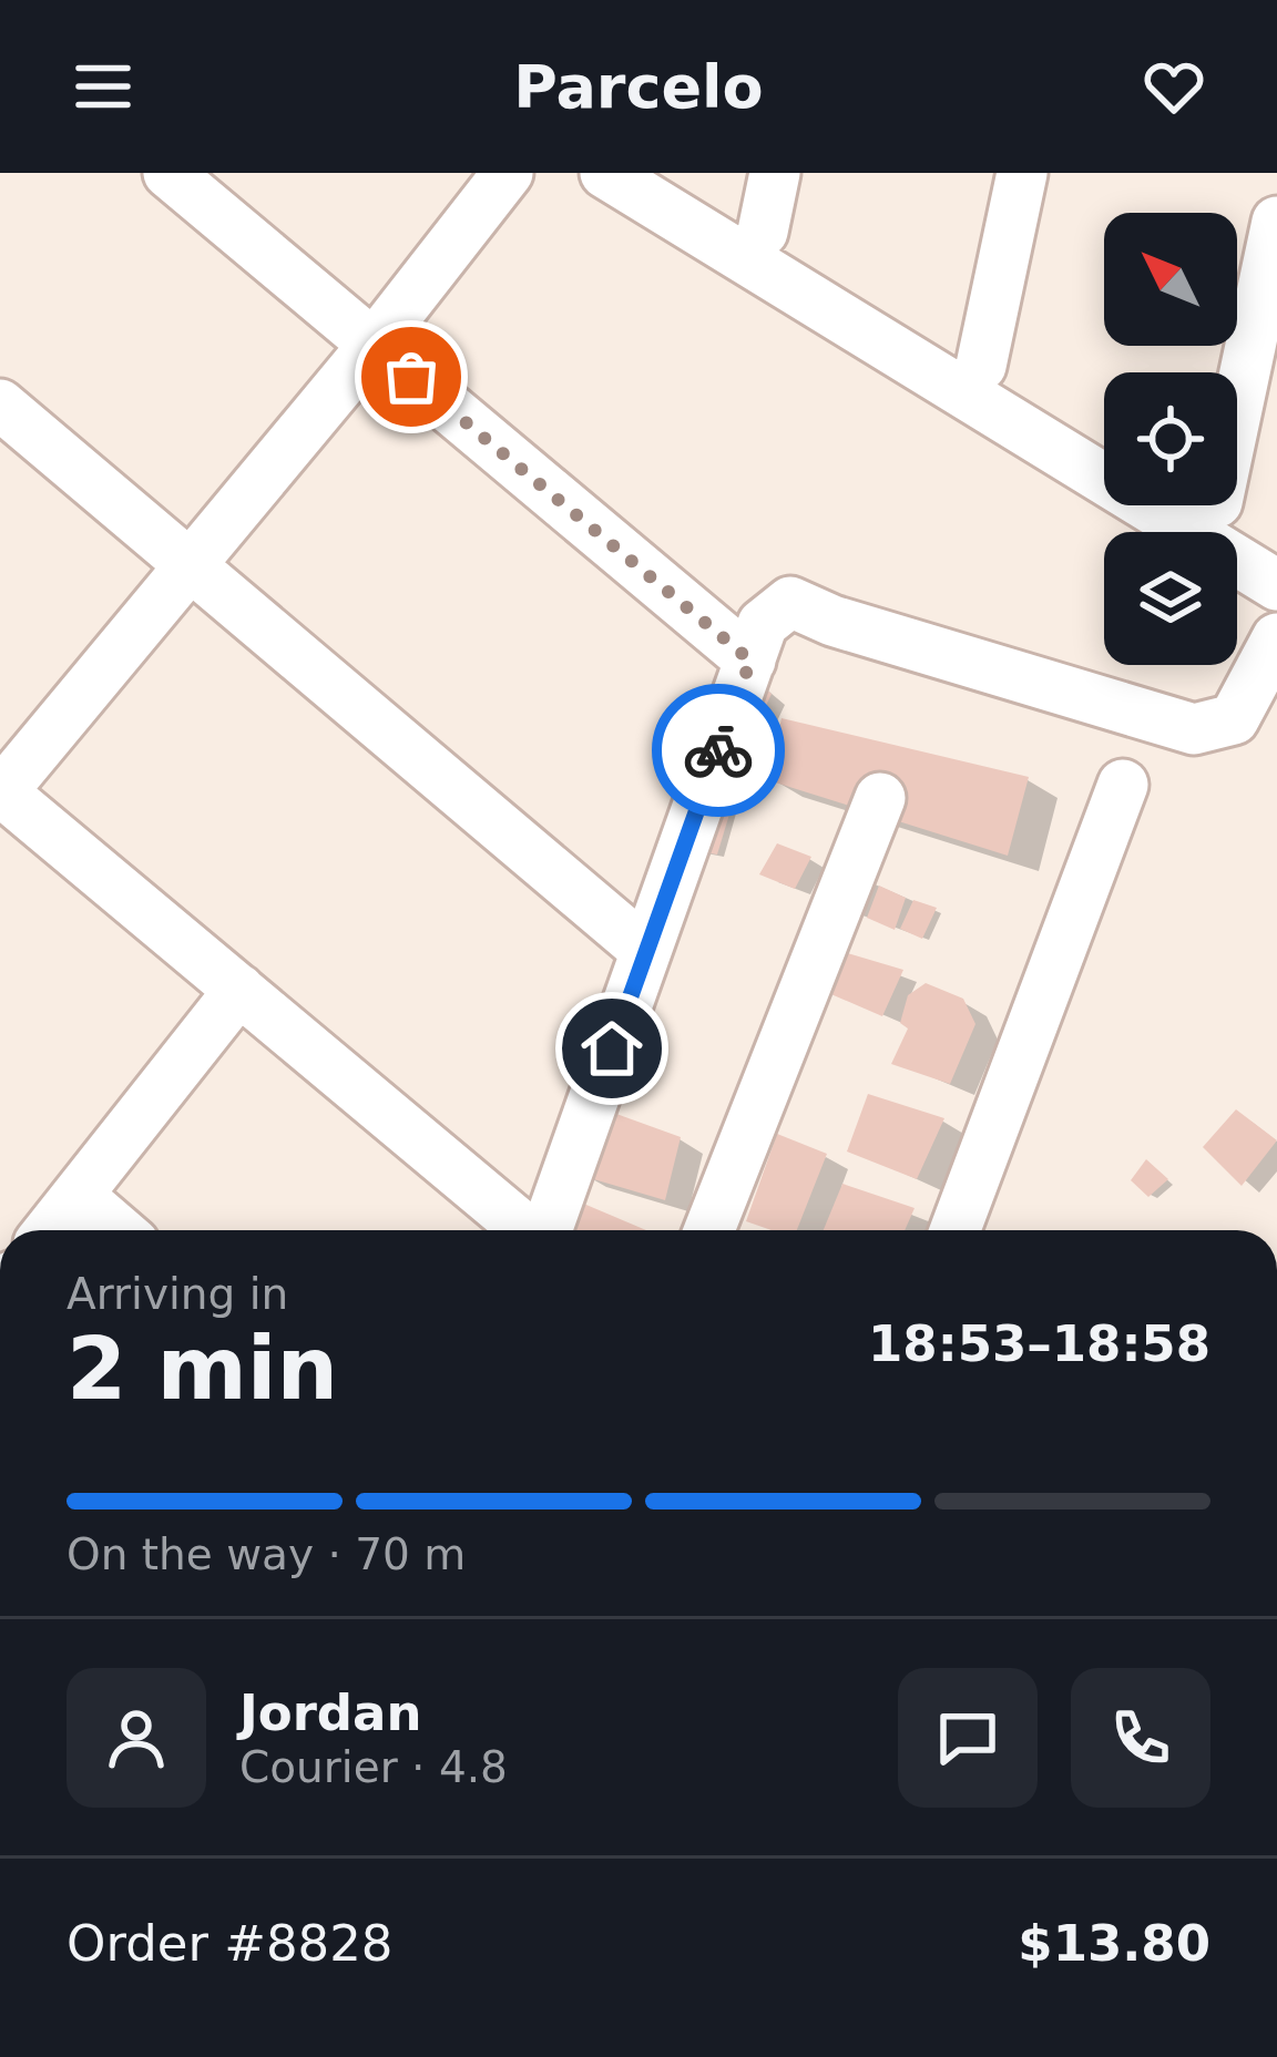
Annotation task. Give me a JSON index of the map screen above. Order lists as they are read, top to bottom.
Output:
{
  "north": "top left",
  "page": {
    "header": "Parcelo",
    "heading": ["2 min", "Arriving in", "18:53–18:58"],
    "panel": [
      "Jordan",
      "Courier · 4.8",
      "Order #8828",
      "$13.80"
    ],
    "bar": "On the way · 70 m"
  }
}
